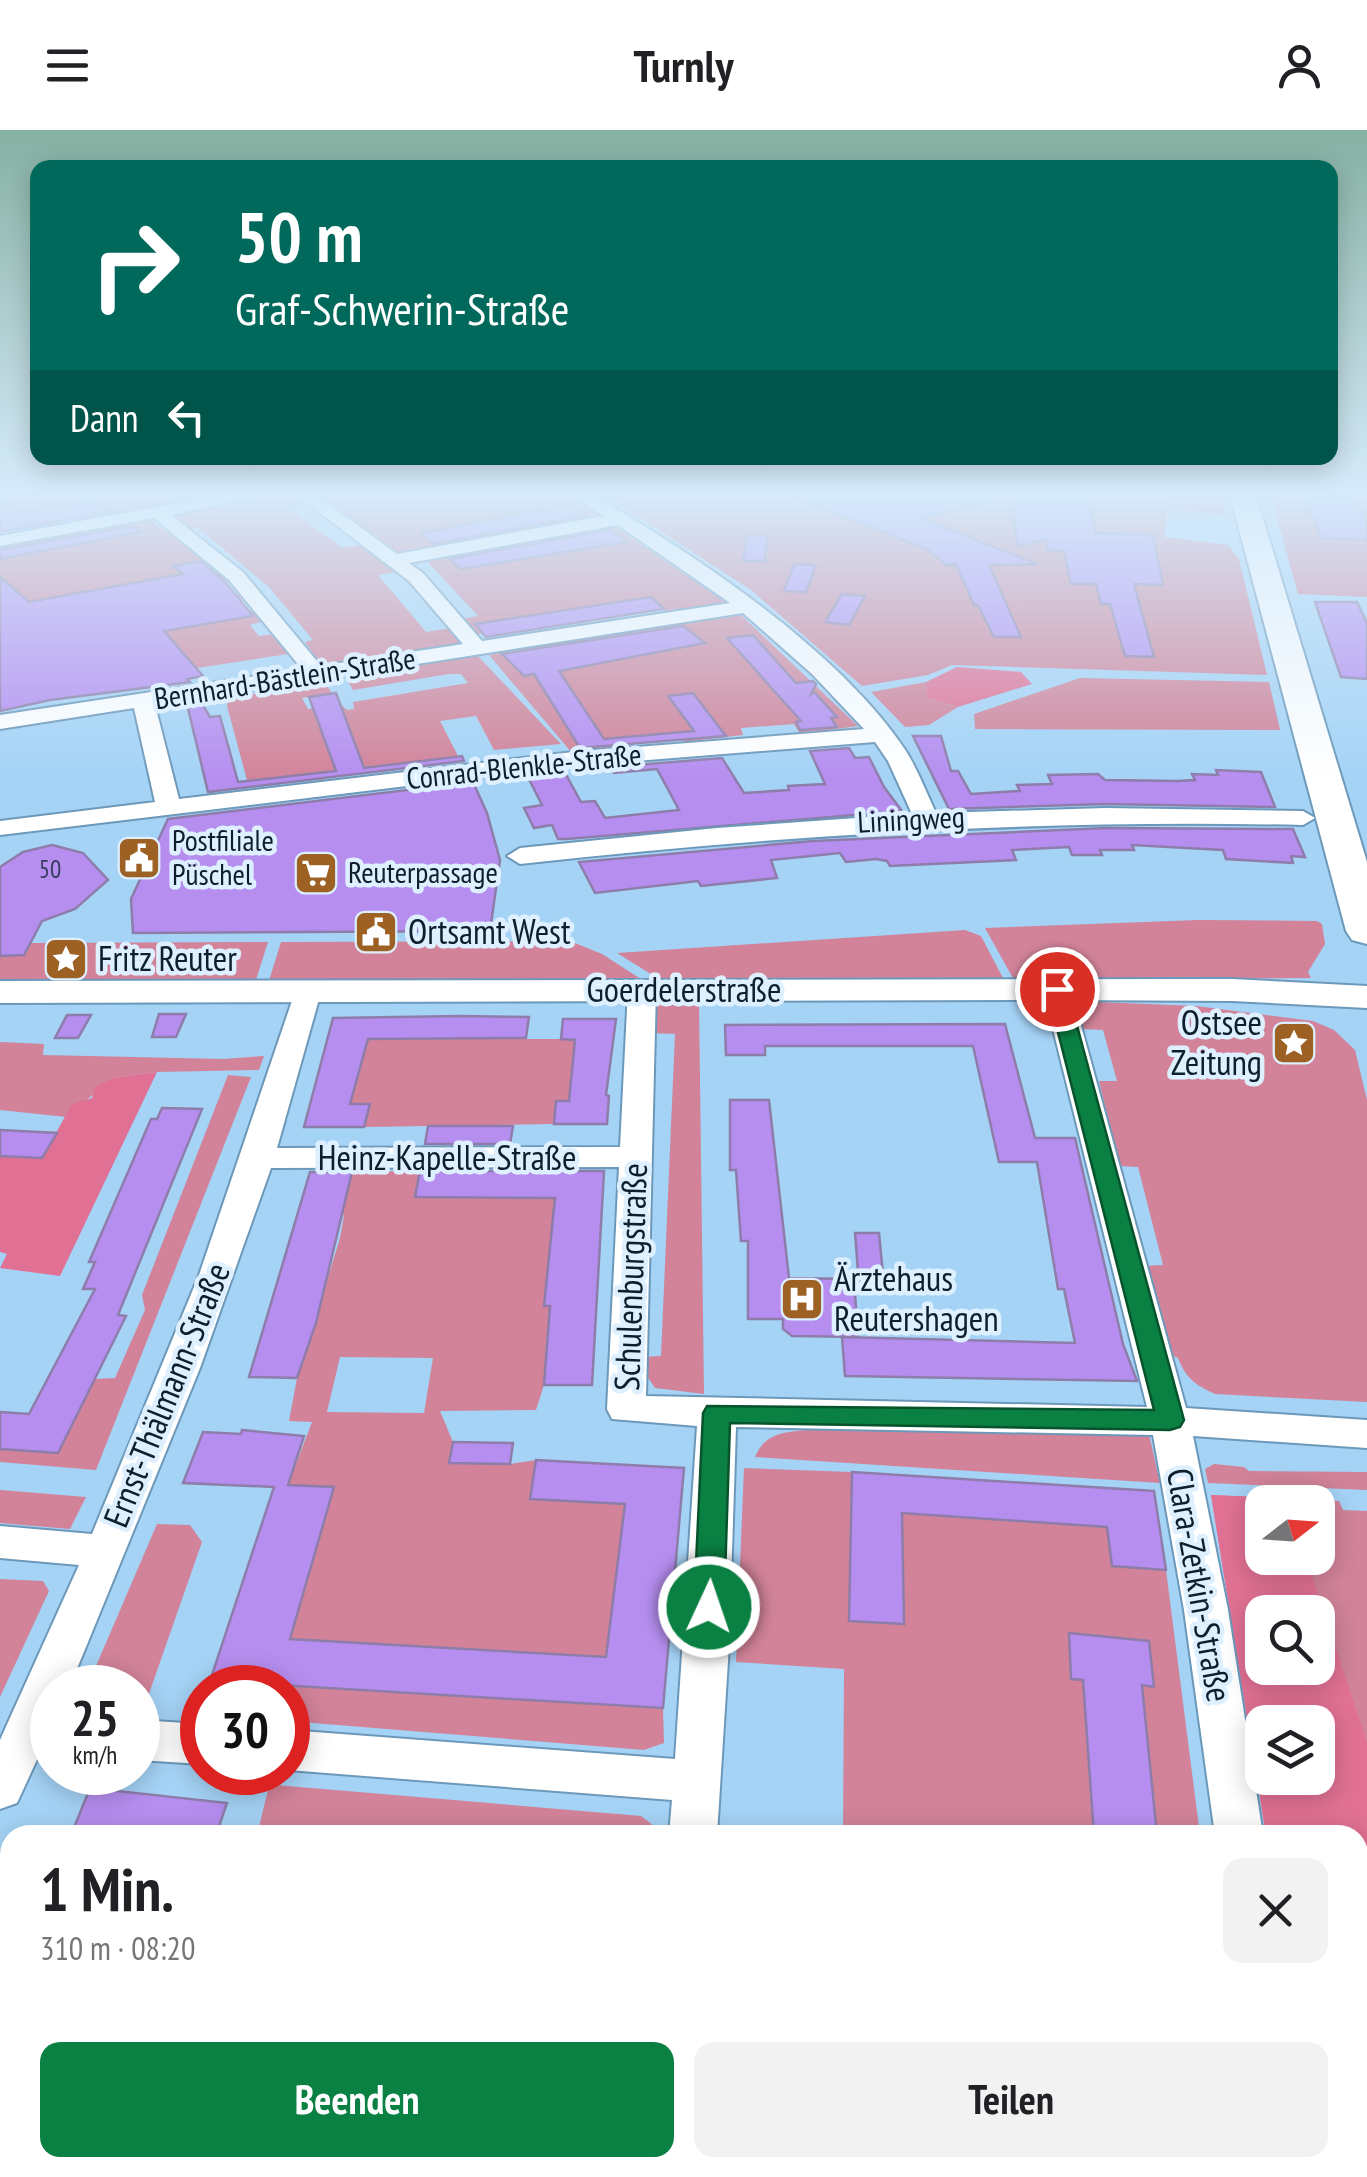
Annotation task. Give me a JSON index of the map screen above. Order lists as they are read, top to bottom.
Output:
{
  "streets": {
    "street": [
      "Bernhard-Bästlein-Straße",
      "Conrad-Blenkle-Straße",
      "Liningweg",
      "Goerdelerstraße",
      "Heinz-Kapelle-Straße",
      "Schulenburgstraße",
      "Ernst-Thälmann-Straße",
      "Clara-Zetkin-Straße"
    ]
  },
  "crossings": [
    ["Goerdelerstraße", "Schulenburgstraße"],
    ["Goerdelerstraße", "Ernst-Thälmann-Straße"],
    ["Goerdelerstraße", "Clara-Zetkin-Straße"],
    ["Heinz-Kapelle-Straße", "Schulenburgstraße"],
    ["Heinz-Kapelle-Straße", "Ernst-Thälmann-Straße"]
  ],
  "places": {
    "public building": ["Postfiliale Püschel", "Ortsamt West"],
    "supermarket": ["Reuterpassage"],
    "place": ["Fritz Reuter", "Ostsee Zeitung"],
    "hospital": ["Ärztehaus Reutershagen"]
  },
  "house_numbers": ["50"],
  "north": "right",
  "page": {
    "header": "Turnly",
    "turn": ["50 m", "Graf-Schwerin-Straße"],
    "then": "Dann",
    "speed": "25 km/h",
    "limit": "30",
    "heading": ["1 Min.", "310 m · 08:20"],
    "buttons": ["Beenden", "Teilen"]
  }
}
